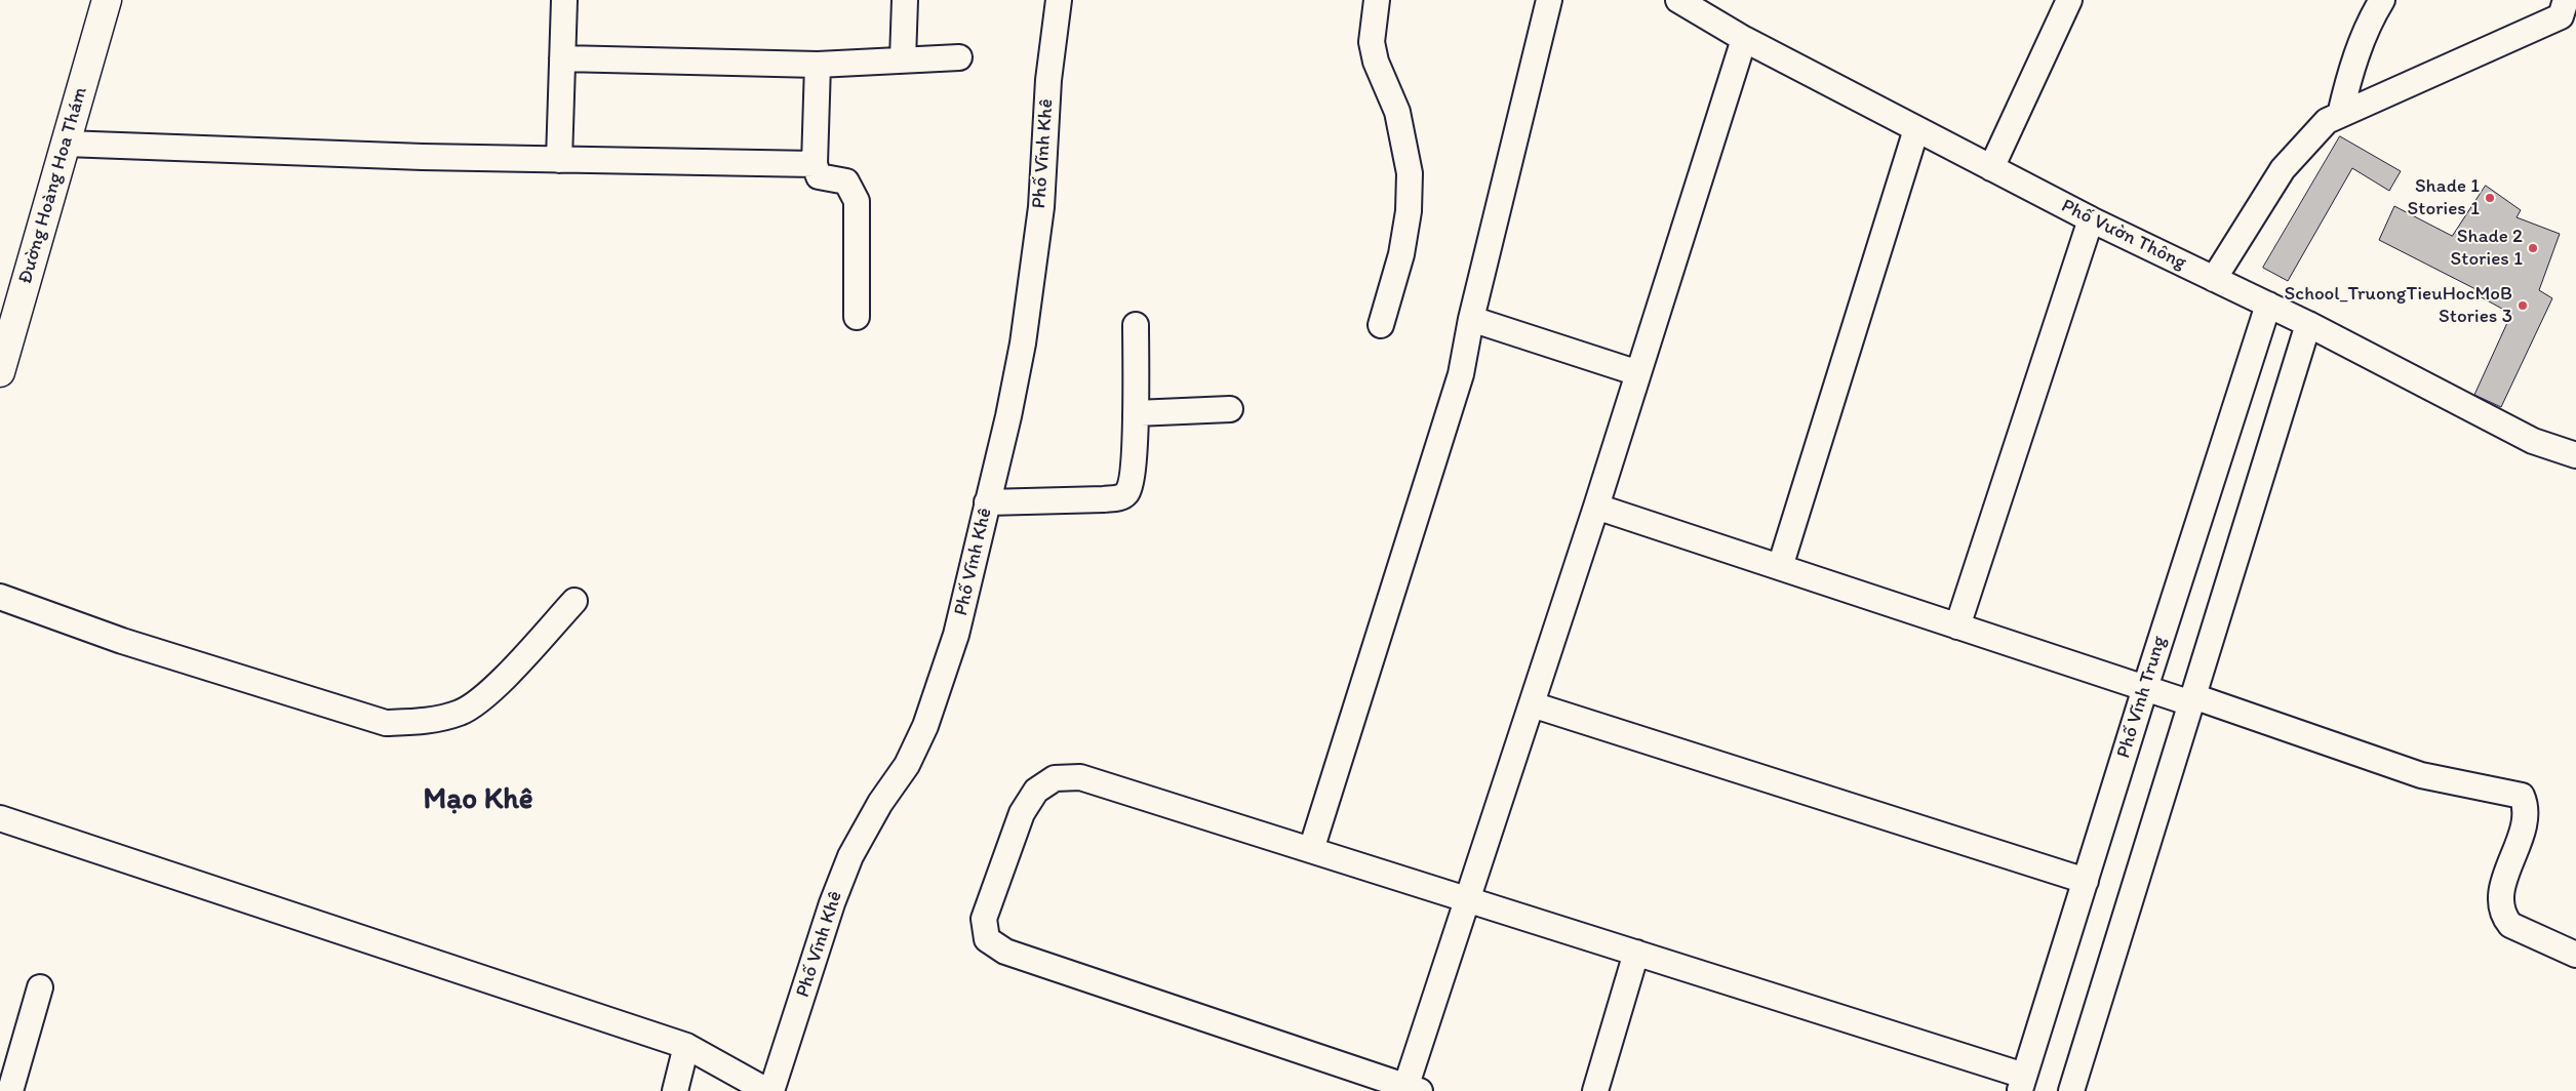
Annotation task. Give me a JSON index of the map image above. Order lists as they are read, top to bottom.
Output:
{
  "streets": {
    "main road": ["Đường Hoàng Hoa Thám"],
    "street": ["Phố Vĩnh Khê", "Phố Vườn Thông", "Phố Vĩnh Trung"]
  },
  "crossings": [
    ["Phố Vườn Thông", "Phố Vĩnh Trung"]
  ],
  "districts": ["Mạo Khê"],
  "places": ["Shade 1 Stories 1", "Shade 2 Stories 1", "School_TruongTieuHocMoB Stories 3"]
}
